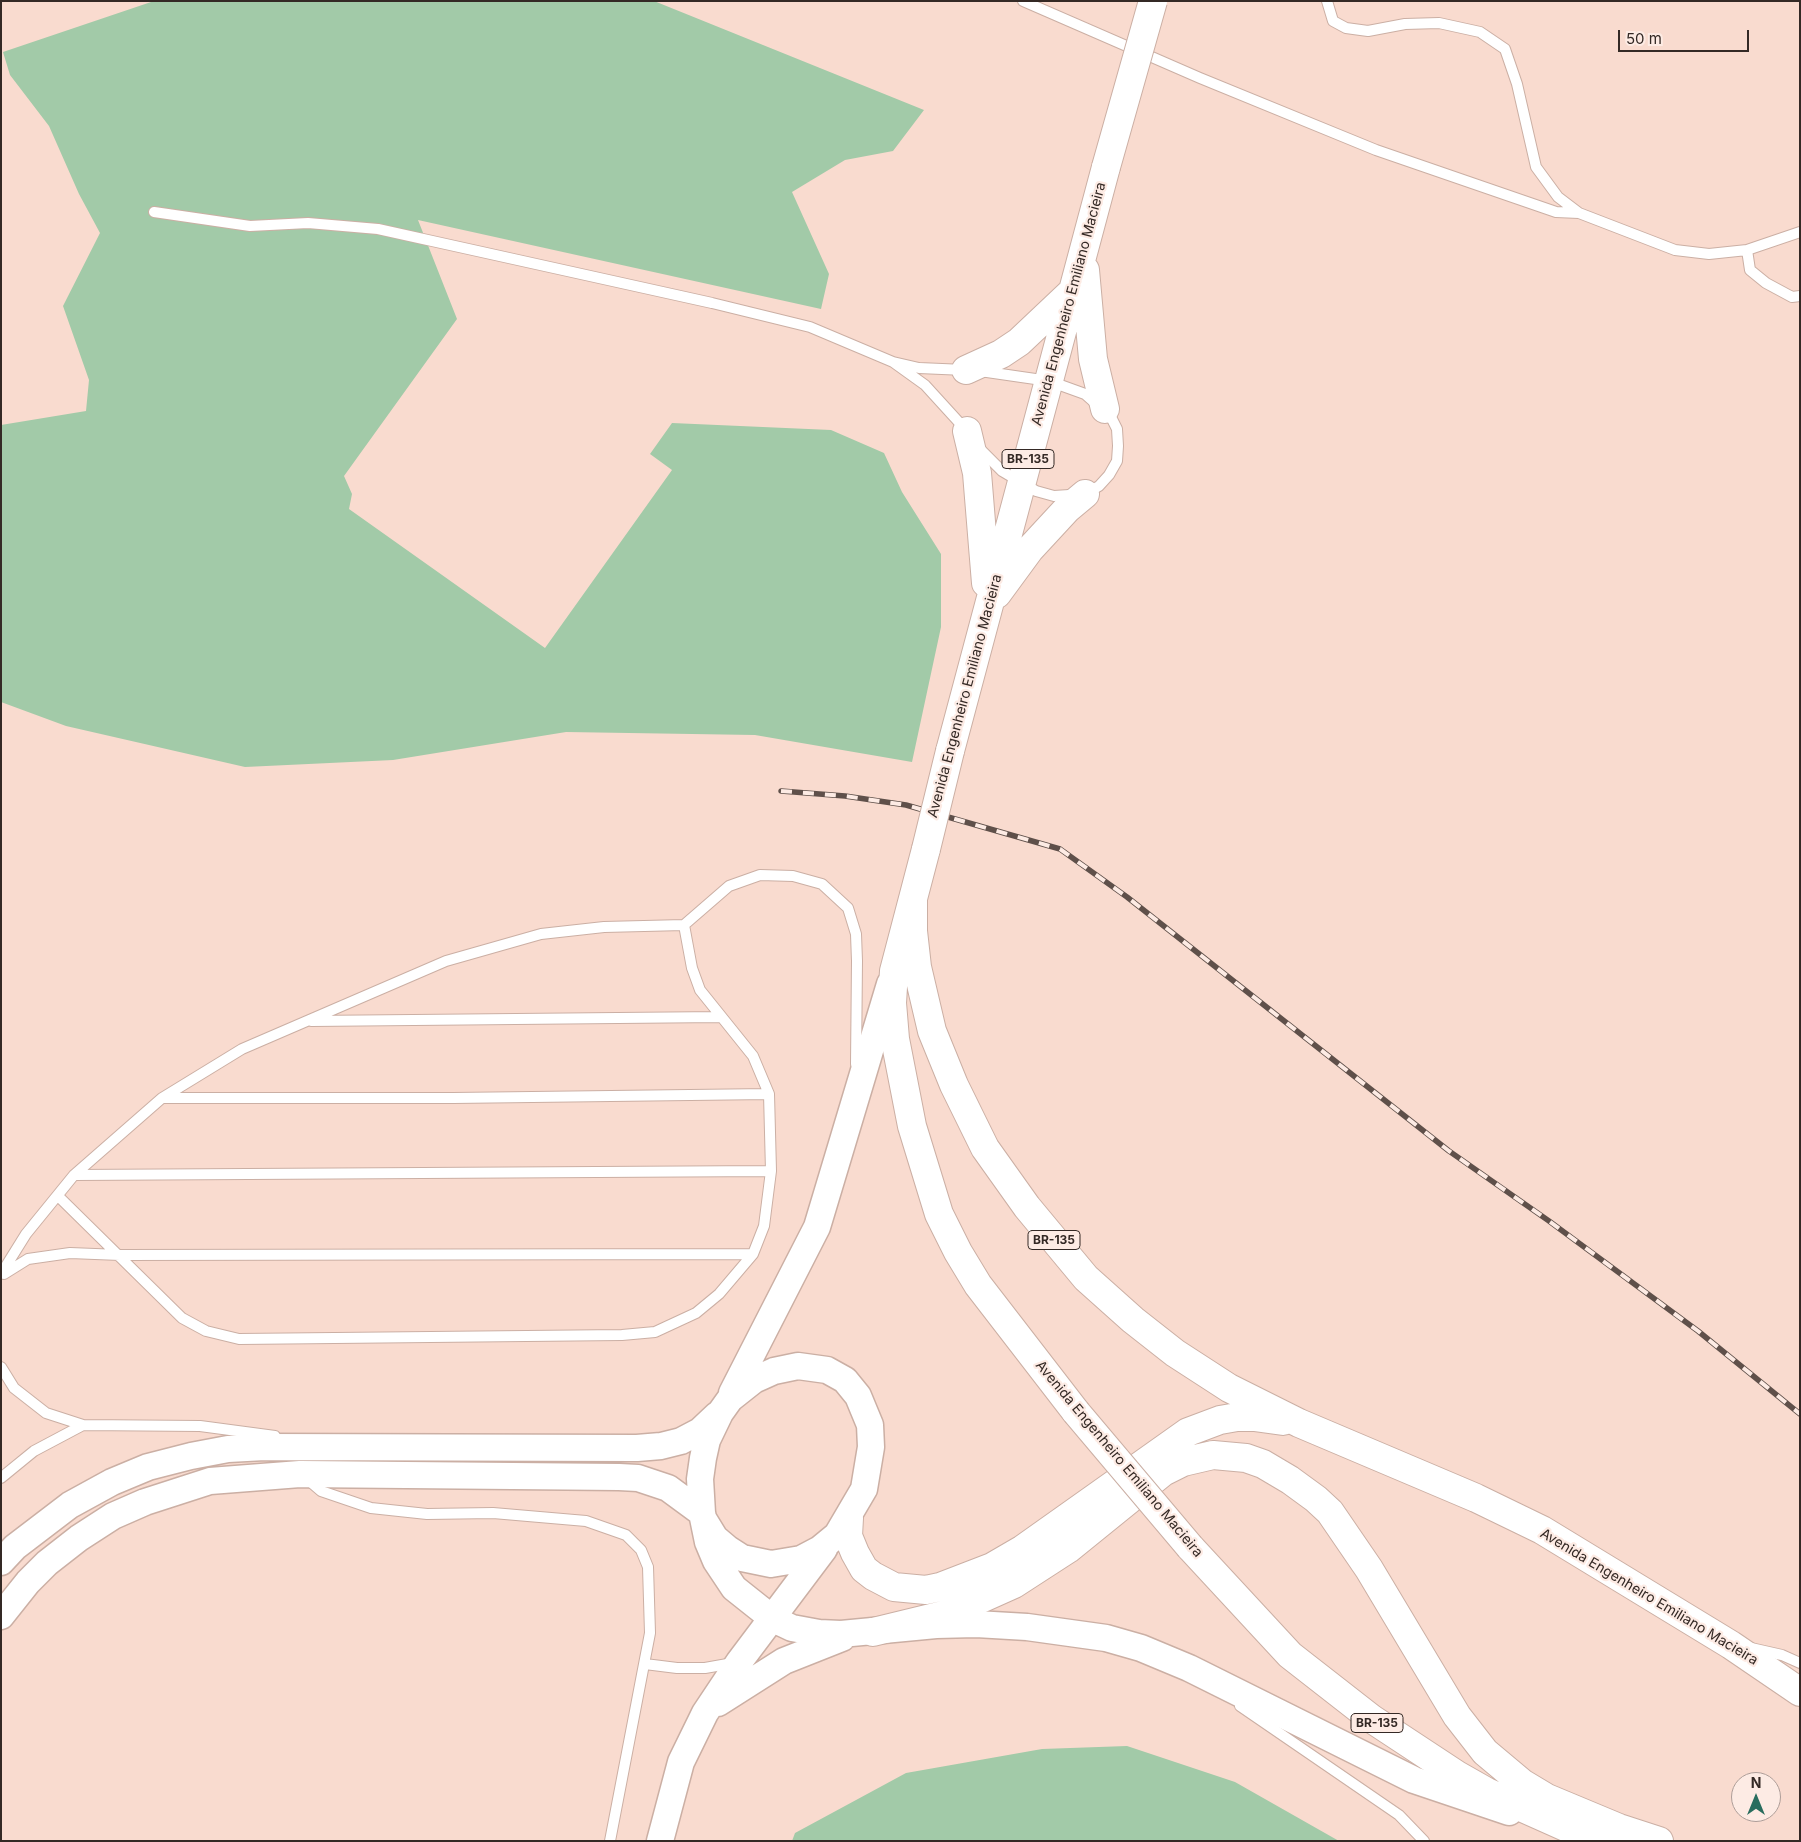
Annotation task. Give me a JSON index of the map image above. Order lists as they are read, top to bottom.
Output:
{
  "streets": {
    "highway": ["Avenida Engenheiro Emiliano Macieira", "BR-135"]
  },
  "scale_bar": "50 m",
  "north": "top"
}
